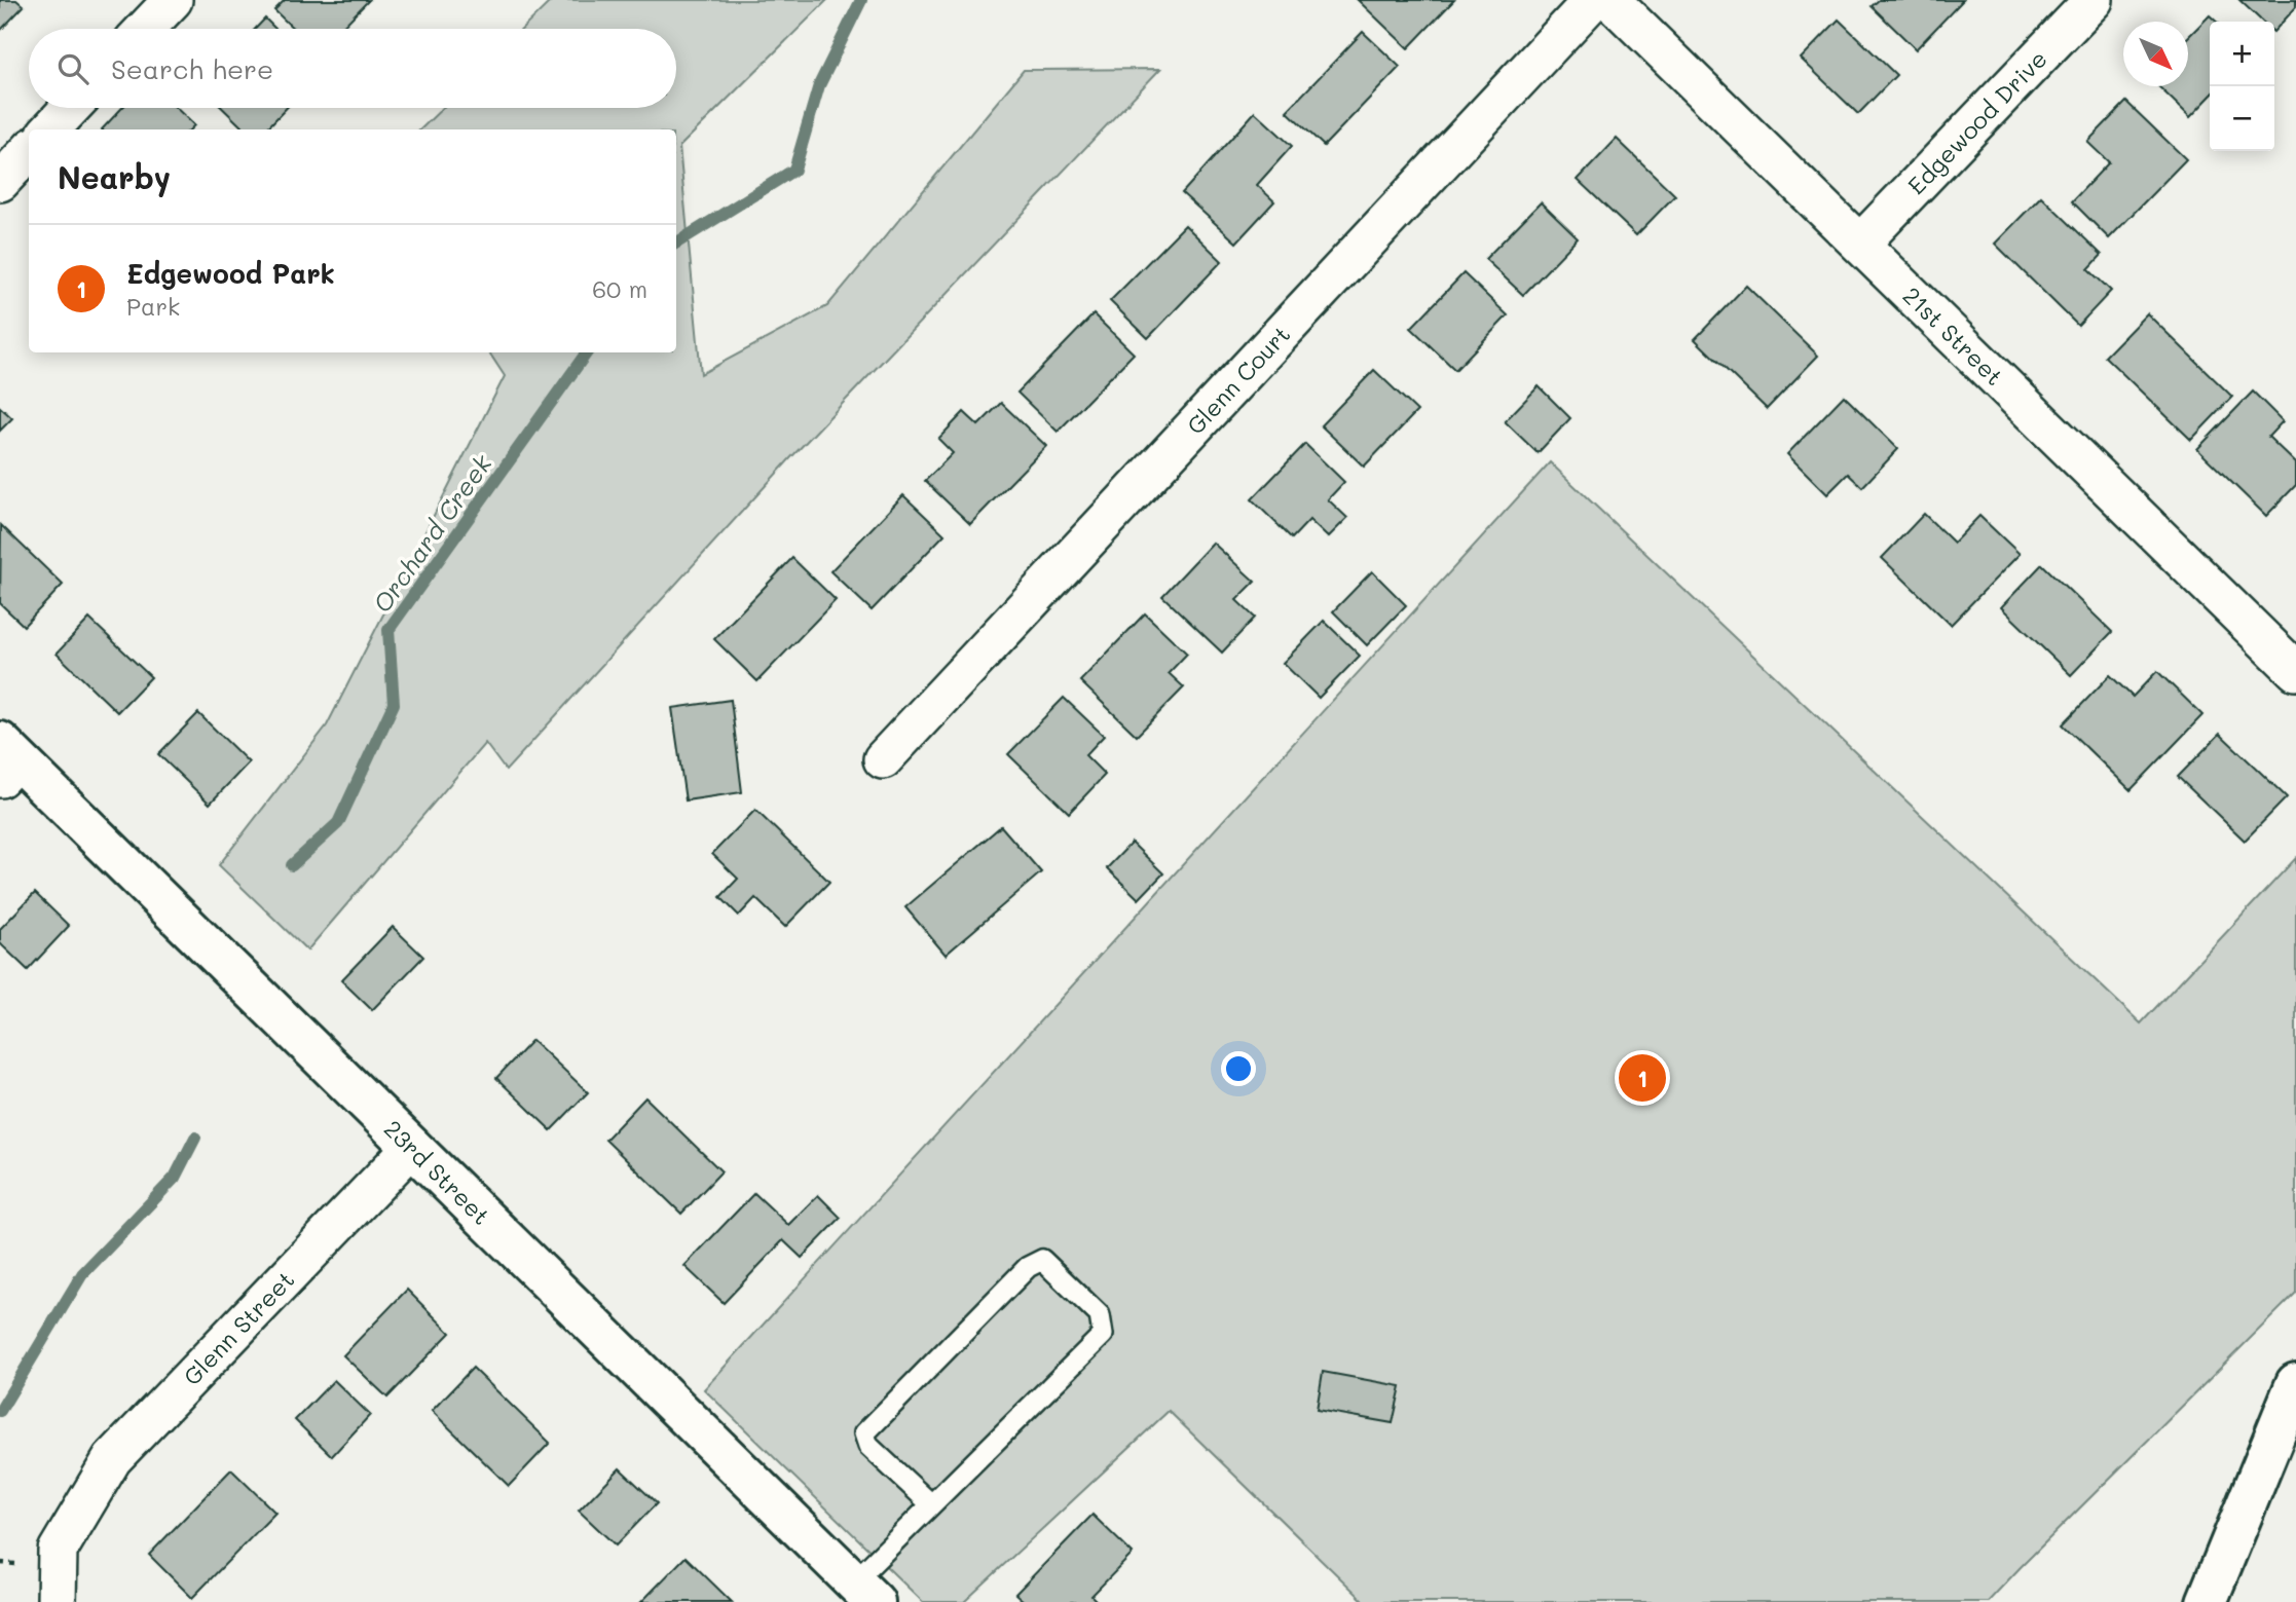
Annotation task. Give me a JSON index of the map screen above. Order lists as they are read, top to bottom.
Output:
{
  "streets": {
    "street": [
      "Edgewood Drive",
      "21st Street",
      "Glenn Court",
      "23rd Street",
      "Glenn Street"
    ]
  },
  "crossings": [
    ["Edgewood Drive", "21st Street"],
    ["23rd Street", "Glenn Street"]
  ],
  "water": ["Orchard Creek"],
  "north": "bottom right",
  "page": {
    "map_buttons": ["+", "−"],
    "search": "Search here",
    "heading": "Nearby",
    "list": [
      {
        "mark": "1",
        "name": "Edgewood Park",
        "note": "Park",
        "value": "60 m"
      }
    ],
    "pins": "1"
  }
}
